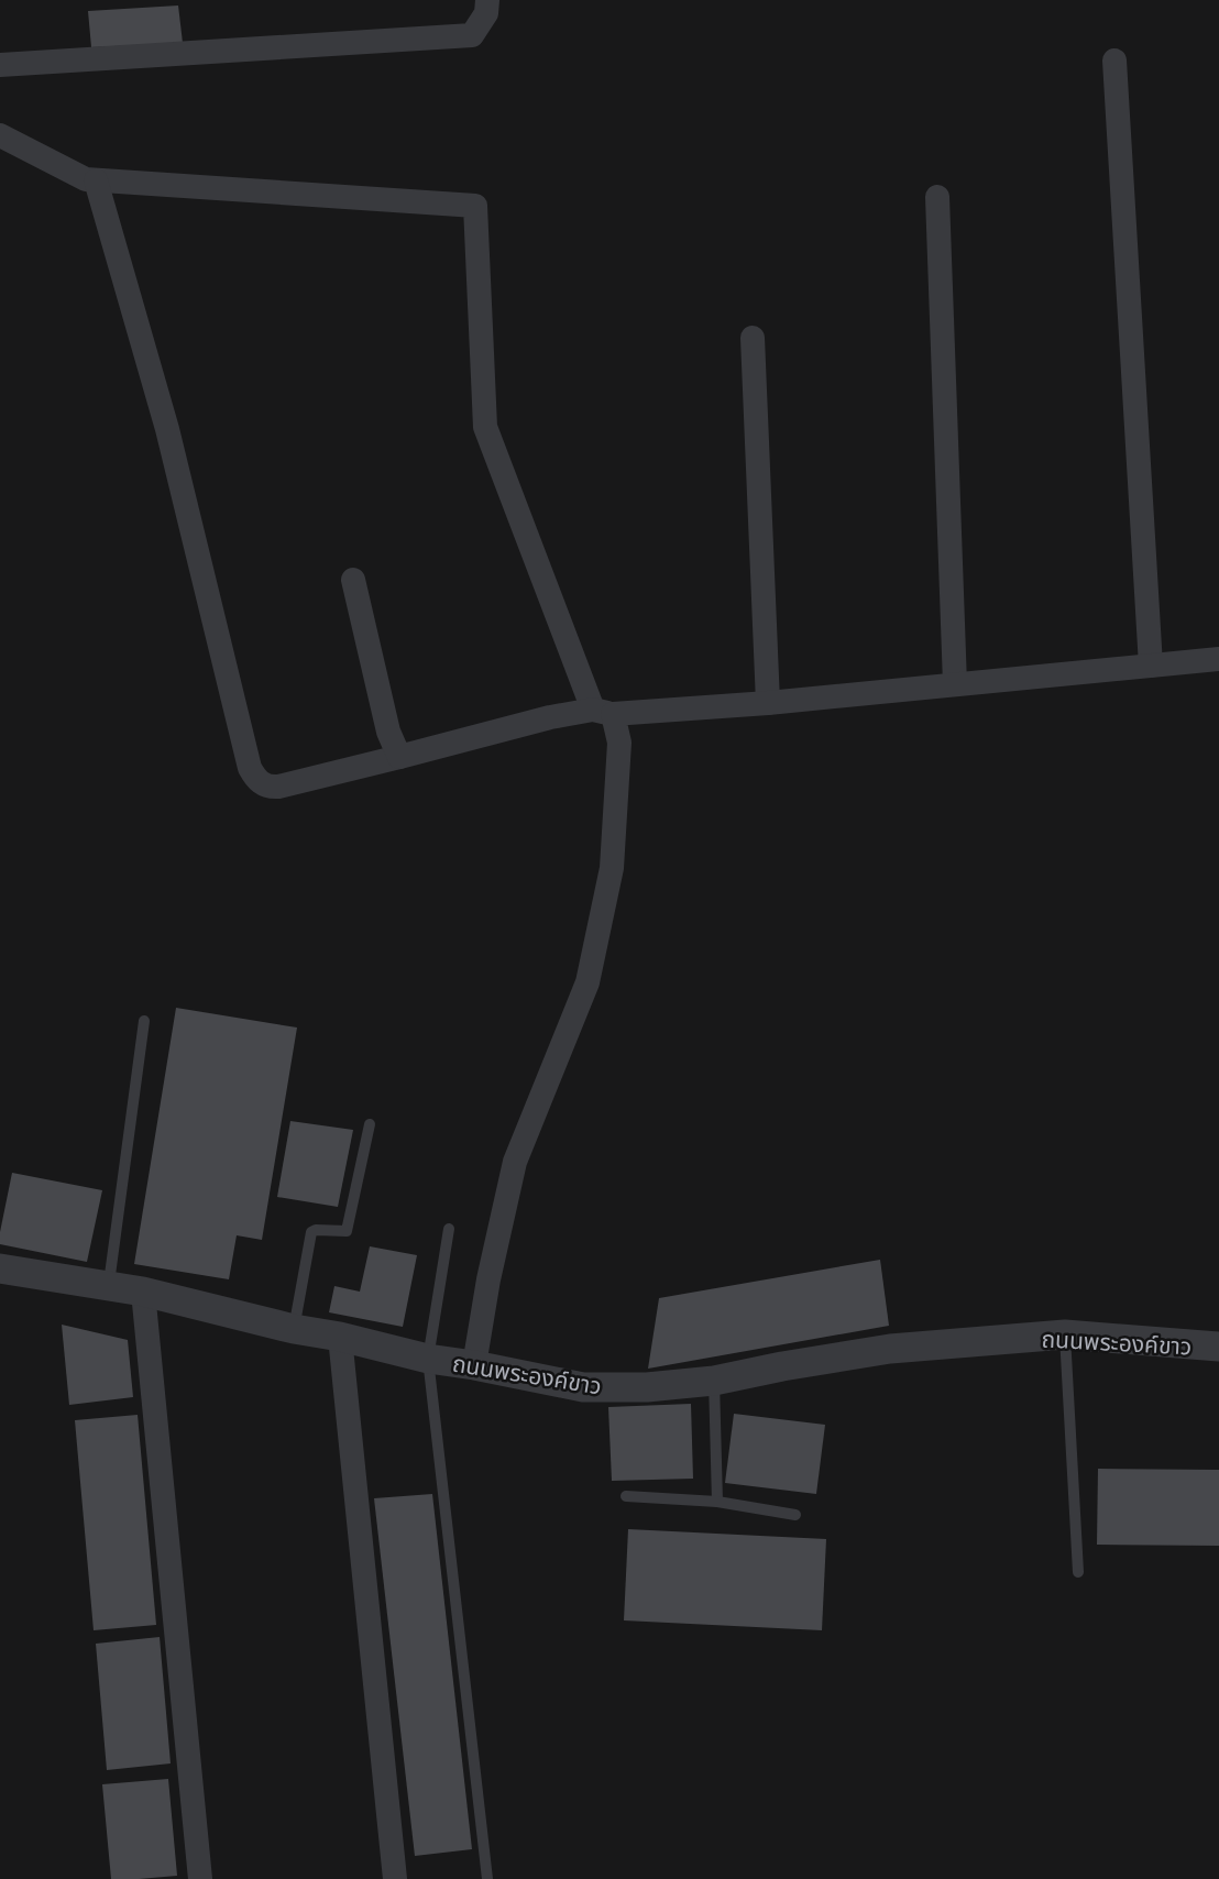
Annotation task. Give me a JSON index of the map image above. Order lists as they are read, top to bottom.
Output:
{
  "streets": {
    "street": ["ถนนพระองค์ขาว"]
  }
}
